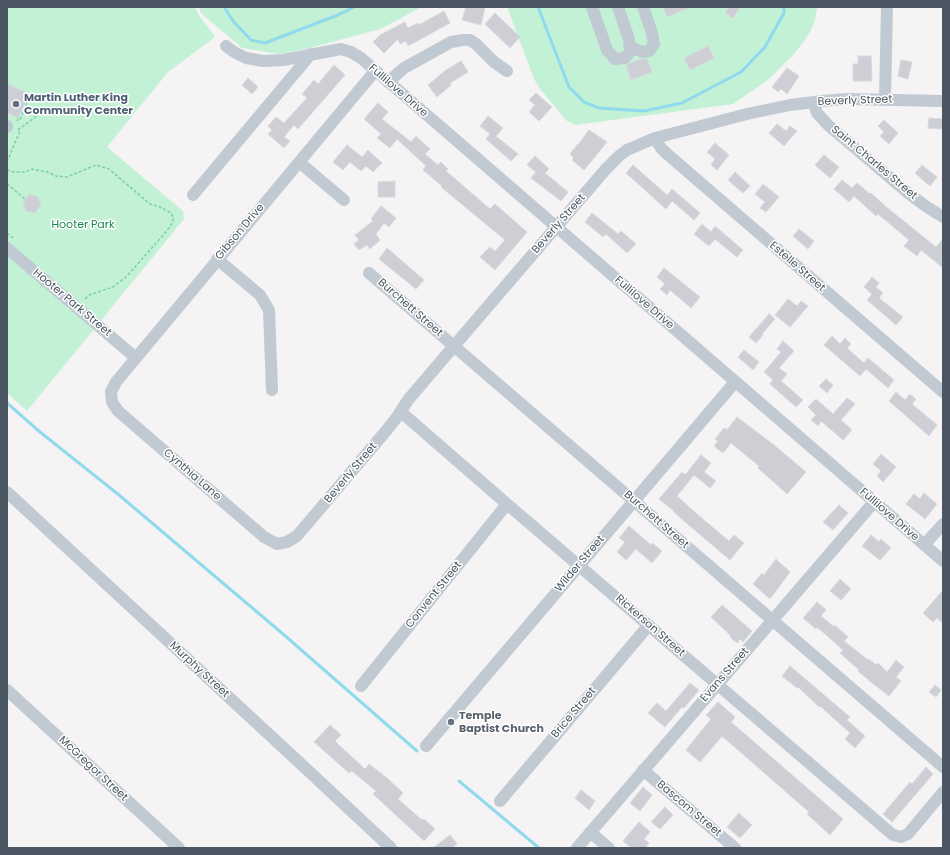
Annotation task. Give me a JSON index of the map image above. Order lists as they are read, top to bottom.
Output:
{
  "streets": {
    "street": [
      "Fullilove Drive",
      "Beverly Street",
      "Saint Charles Street",
      "Gibson Drive",
      "Estelle Street",
      "Hooter Park Street",
      "Burchett Street",
      "Cynthia Lane",
      "Wilder Street",
      "Convent Street",
      "Rickerson Street",
      "Murphy Street",
      "Evans Street",
      "Brice Street",
      "McGregor Street",
      "Bascom Street"
    ]
  },
  "crossings": [
    ["Fullilove Drive", "Beverly Street"],
    ["Fullilove Drive", "Gibson Drive"],
    ["Fullilove Drive", "Wilder Street"],
    ["Fullilove Drive", "Evans Street"],
    ["Beverly Street", "Saint Charles Street"],
    ["Beverly Street", "Estelle Street"],
    ["Beverly Street", "Burchett Street"],
    ["Beverly Street", "Cynthia Lane"],
    ["Beverly Street", "Rickerson Street"],
    ["Gibson Drive", "Hooter Park Street"],
    ["Gibson Drive", "Cynthia Lane"],
    ["Burchett Street", "Wilder Street"],
    ["Burchett Street", "Evans Street"],
    ["Wilder Street", "Rickerson Street"],
    ["Convent Street", "Rickerson Street"],
    ["Rickerson Street", "Evans Street"],
    ["Rickerson Street", "Brice Street"],
    ["Evans Street", "Bascom Street"]
  ],
  "parks": ["Hooter Park"],
  "places": ["Martin Luther King Community Center", "Temple Baptist Church"]
}
